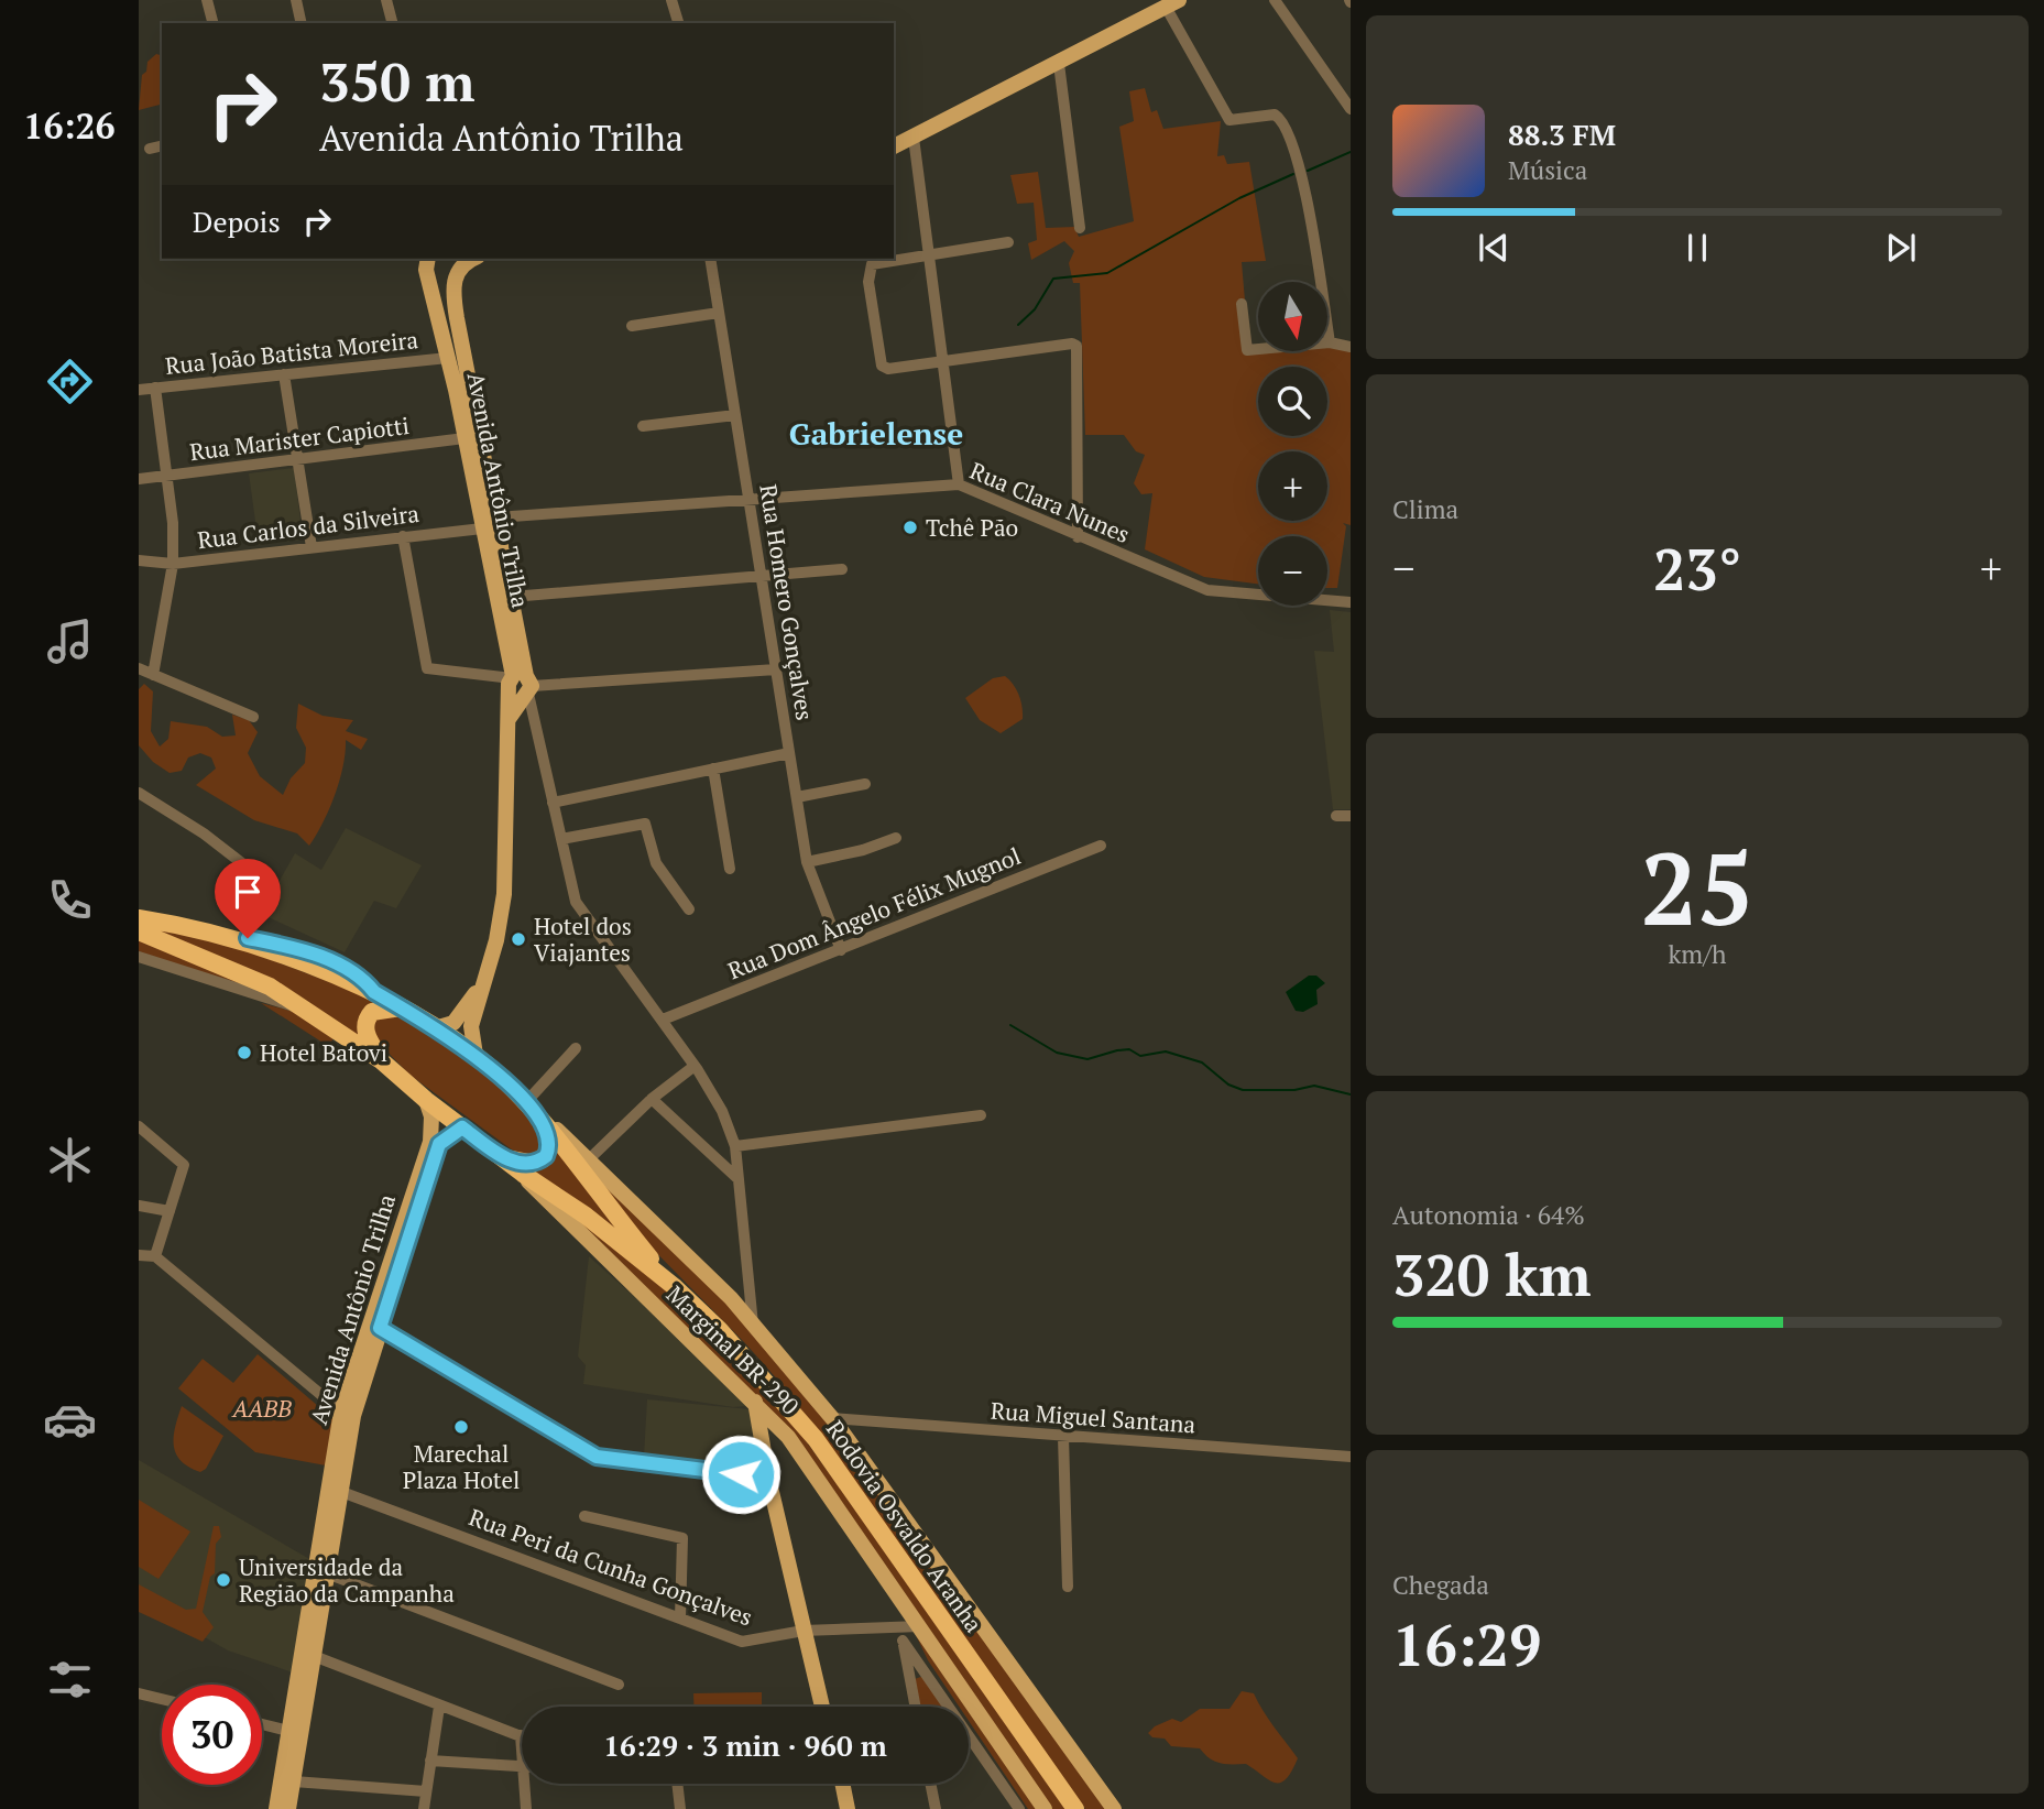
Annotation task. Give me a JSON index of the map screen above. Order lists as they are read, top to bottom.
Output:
{
  "streets": {
    "highway": ["Rodovia Osvaldo Aranha"],
    "main road": ["Avenida Antônio Trilha", "Marginal BR-290"],
    "street": [
      "Rua João Batista Moreira",
      "Rua Marister Capiotti",
      "Rua Clara Nunes",
      "Rua Carlos da Silveira",
      "Rua Homero Gonçalves",
      "Rua Dom Ângelo Félix Mugnol",
      "Rua Miguel Santana",
      "Rua Peri da Cunha Gonçalves"
    ]
  },
  "crossings": [
    ["Rua João Batista Moreira", "Avenida Antônio Trilha"],
    ["Rua Marister Capiotti", "Avenida Antônio Trilha"],
    ["Avenida Antônio Trilha", "Rua Clara Nunes"],
    ["Avenida Antônio Trilha", "Rua Carlos da Silveira"],
    ["Avenida Antônio Trilha", "Rodovia Osvaldo Aranha"],
    ["Avenida Antônio Trilha", "Rua Peri da Cunha Gonçalves"],
    ["Rua Clara Nunes", "Rua Homero Gonçalves"],
    ["Rua Homero Gonçalves", "Rua Dom Ângelo Félix Mugnol"],
    ["Marginal BR-290", "Rodovia Osvaldo Aranha"],
    ["Marginal BR-290", "Rua Peri da Cunha Gonçalves"]
  ],
  "districts": ["Gabrielense"],
  "parks": ["AABB"],
  "places": [
    "Tchê Pão",
    "Hotel dos Viajantes",
    "Hotel Batovi",
    "Marechal Plaza Hotel",
    "Universidade da Região da Campanha"
  ],
  "north": "bottom",
  "page": {
    "tabs": "16:26",
    "turn": ["350 m", "Avenida Antônio Trilha"],
    "song": ["88.3 FM", "Música"],
    "then": "Depois",
    "map_buttons": ["+", "−"],
    "tile": [
      "Clima",
      ["25", "km/h"],
      ["Autonomia · 64%", "320 km"],
      ["Chegada", "16:29"]
    ],
    "heat": ["−", "23°", "+"],
    "limit": "30",
    "trip": "16:29 · 3 min · 960 m"
  }
}
